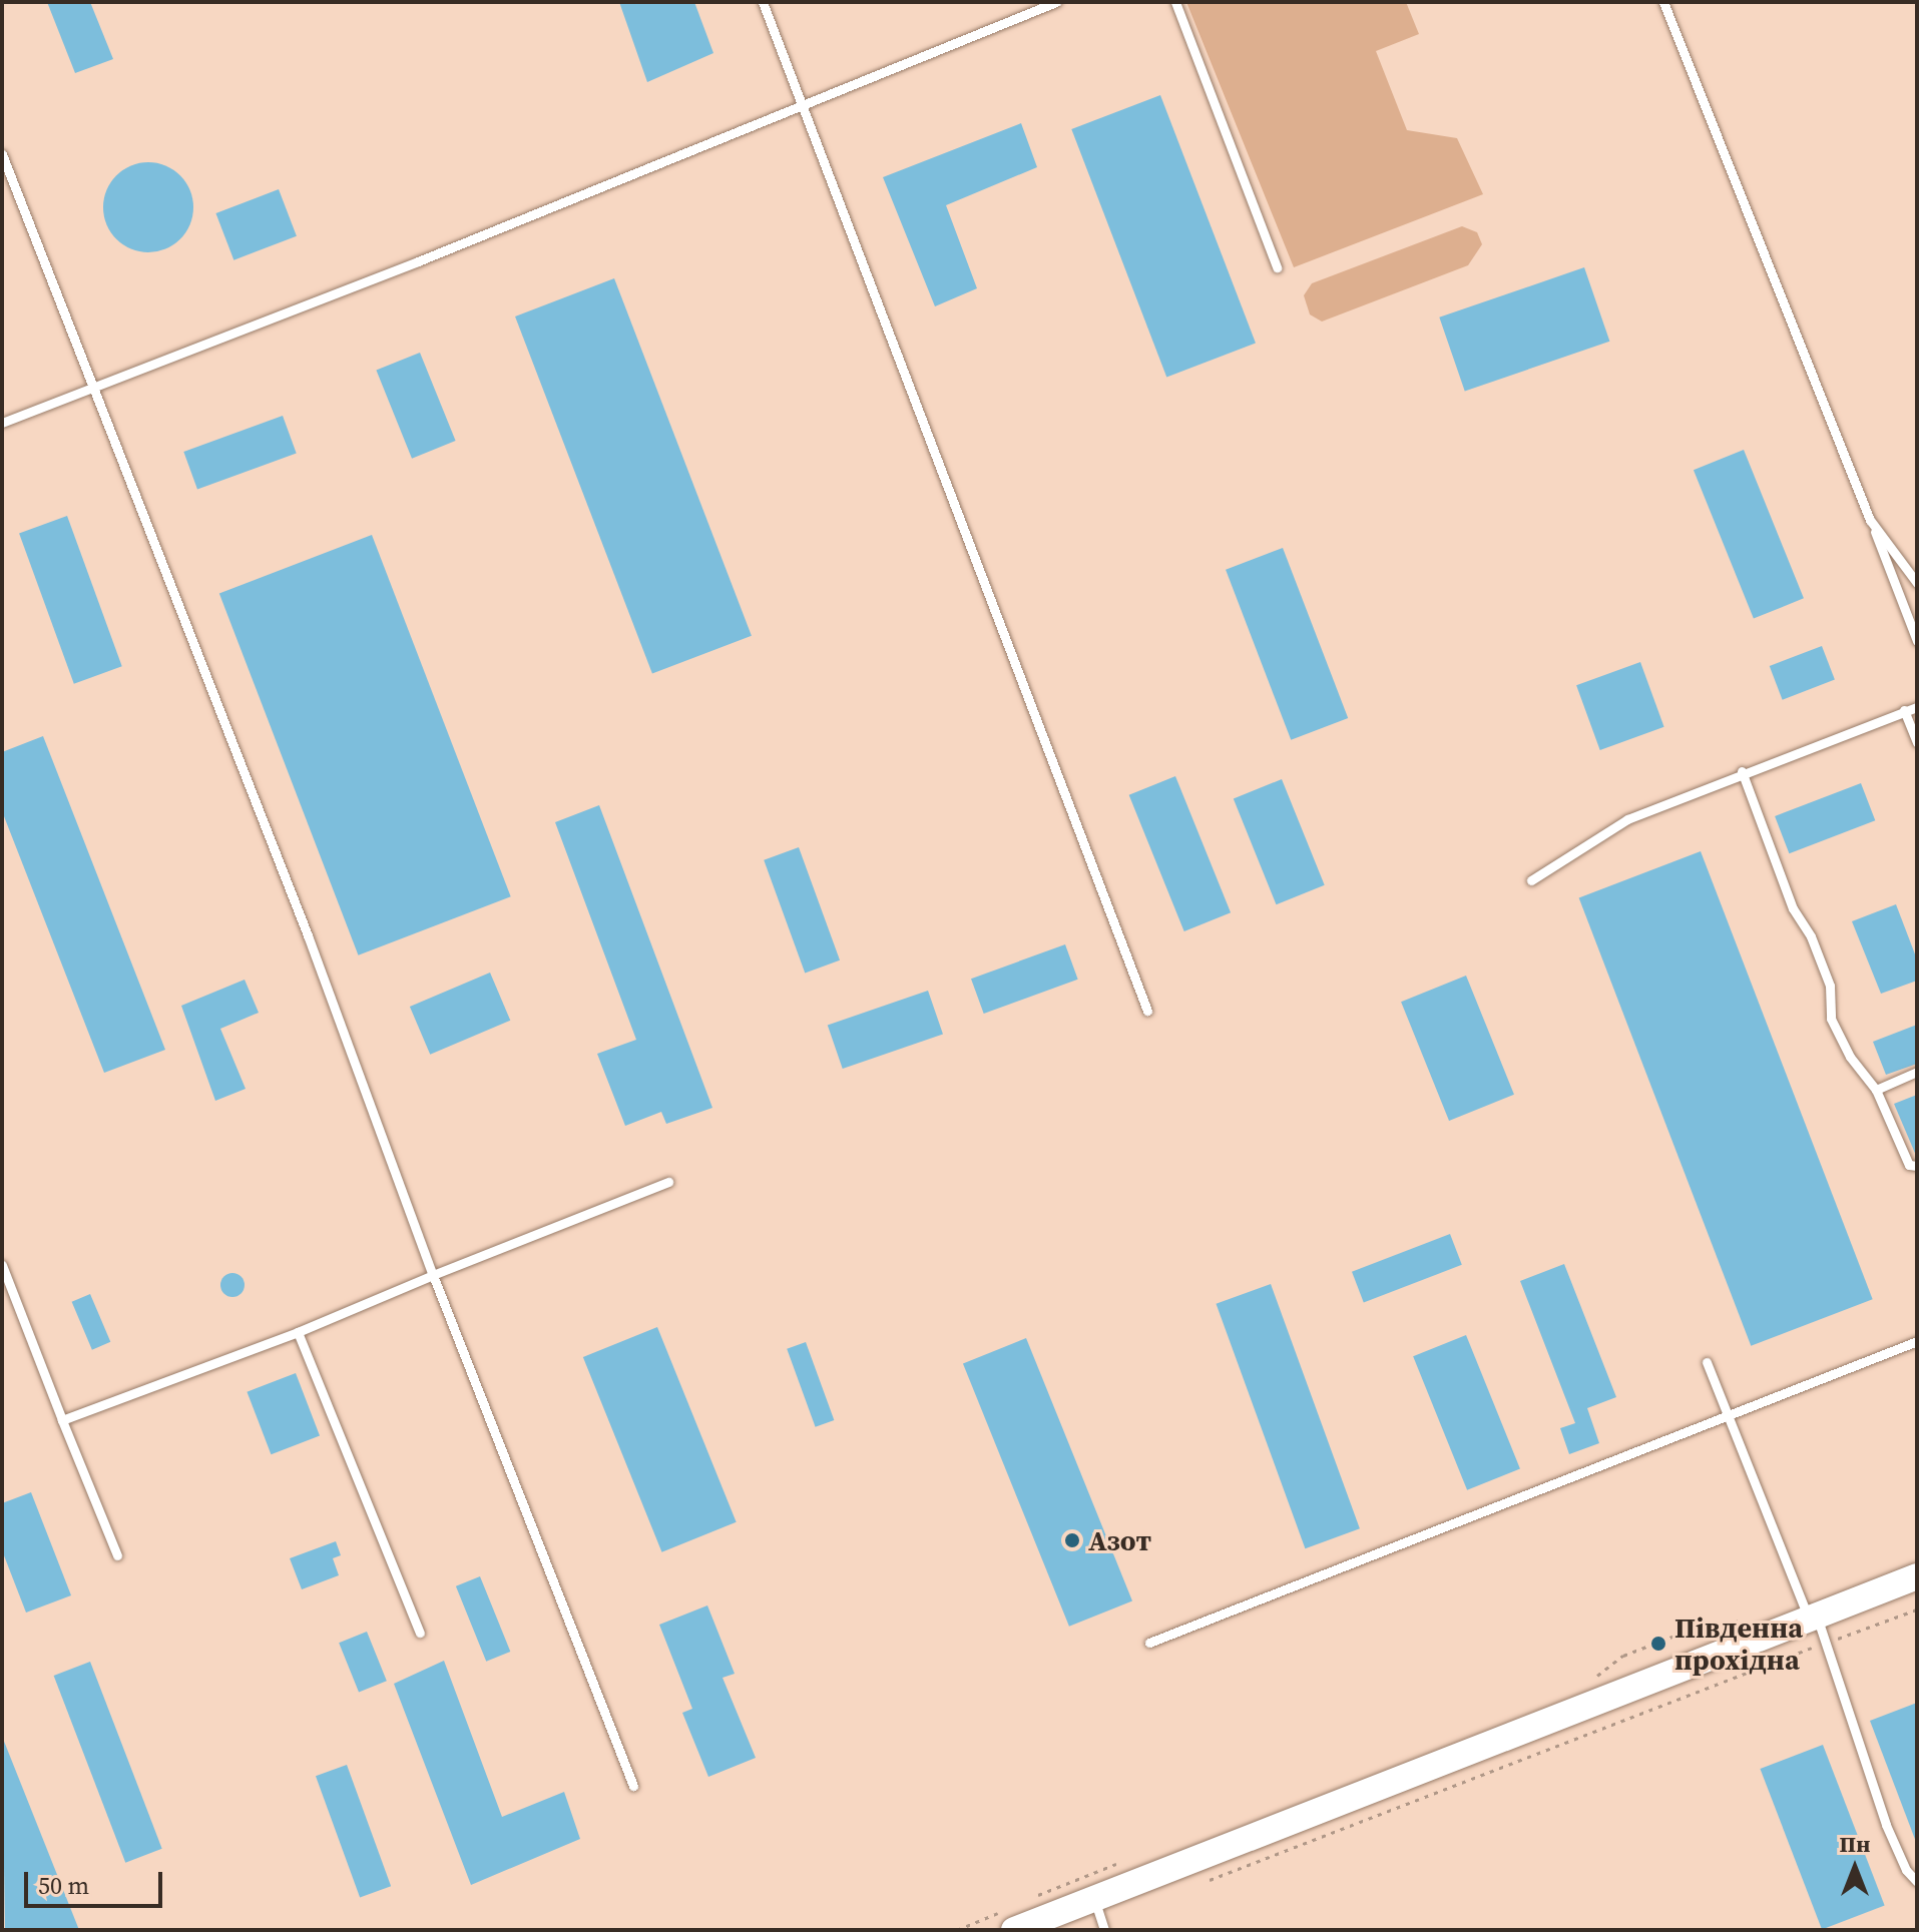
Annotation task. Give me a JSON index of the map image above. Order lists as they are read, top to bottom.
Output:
{
  "places": ["Азот", "Південна прохідна"],
  "scale_bar": "50 m",
  "north": "top"
}
